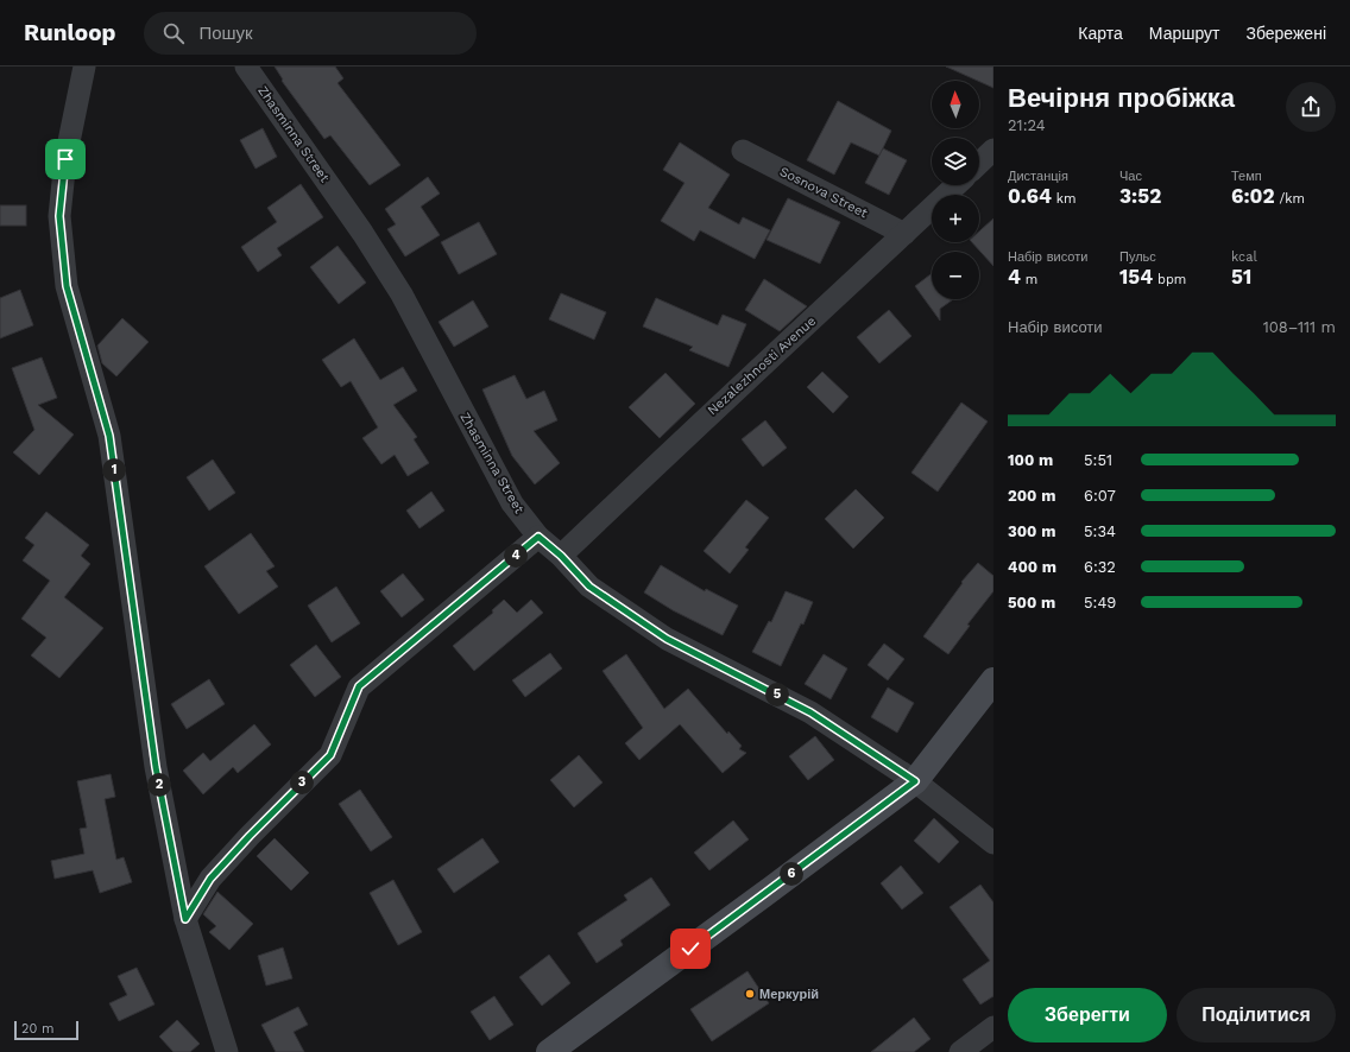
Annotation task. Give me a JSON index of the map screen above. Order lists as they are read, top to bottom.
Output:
{
  "streets": {
    "street": ["Zhasminna Street", "Sosnova Street", "Nezalezhnosti Avenue"]
  },
  "crossings": [
    ["Zhasminna Street", "Nezalezhnosti Avenue"],
    ["Sosnova Street", "Nezalezhnosti Avenue"]
  ],
  "places": ["Меркурій"],
  "scale_bar": "20 m",
  "north": "top",
  "page": {
    "header": "Runloop",
    "search": "Пошук",
    "nav": ["Карта", "Маршрут", "Збережені"],
    "heading": ["Вечірня пробіжка", "21:24"],
    "map_buttons": ["+", "−"],
    "stats": [
      ["Дистанція", "0.64 km"],
      ["Час", "3:52"],
      ["Темп", "6:02 /km"],
      ["Набір висоти", "4 m"],
      ["Пульс", "154 bpm"],
      ["kcal", "51"]
    ],
    "chart": ["Набір висоти", "108–111 m"],
    "list": [
      {
        "name": "100 m",
        "note": "5:51"
      },
      {
        "name": "200 m",
        "note": "6:07"
      },
      {
        "name": "300 m",
        "note": "5:34"
      },
      {
        "name": "400 m",
        "note": "6:32"
      },
      {
        "name": "500 m",
        "note": "5:49"
      }
    ],
    "pins": [
      "1",
      "4",
      "5",
      "3",
      "2",
      "6"
    ],
    "buttons": ["Зберегти", "Поділитися"],
    "scale": "20 m"
  }
}
